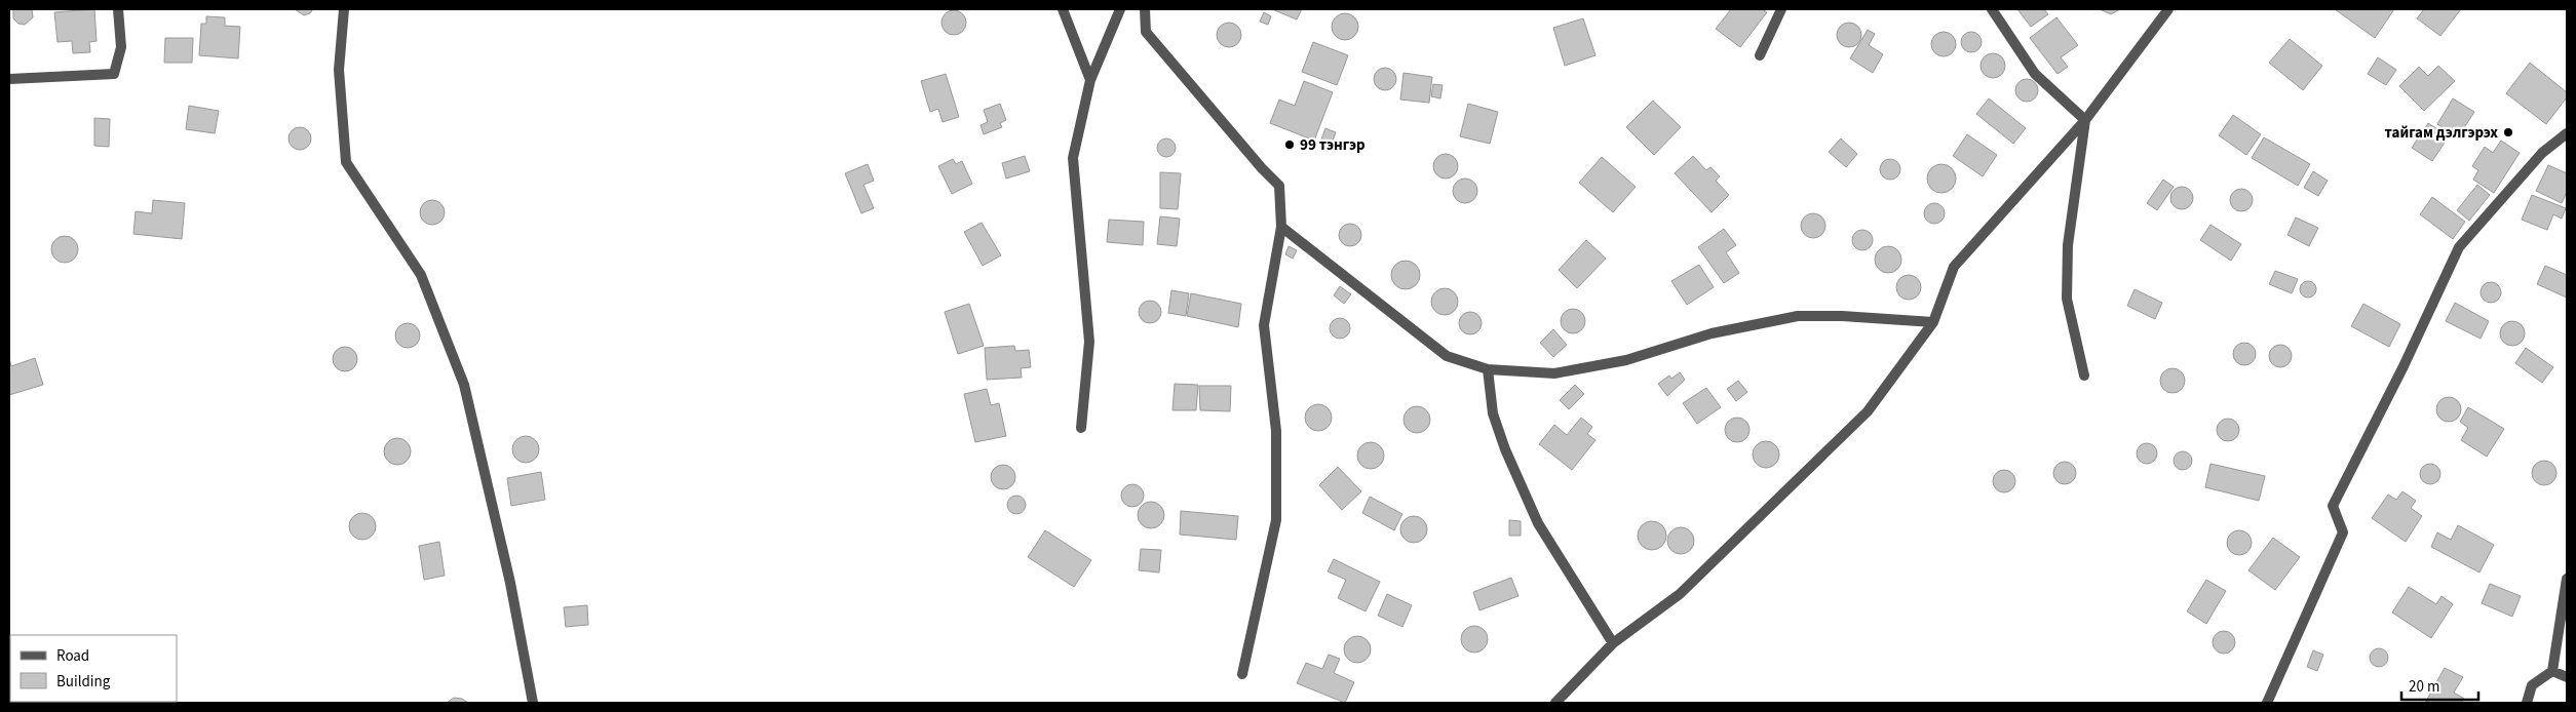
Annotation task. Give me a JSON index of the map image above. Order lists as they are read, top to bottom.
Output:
{
  "places": ["тайгам дэлгэрэх", "99 тэнгэр"],
  "legend": ["Road", "Building"],
  "scale_bar": "20 m"
}
